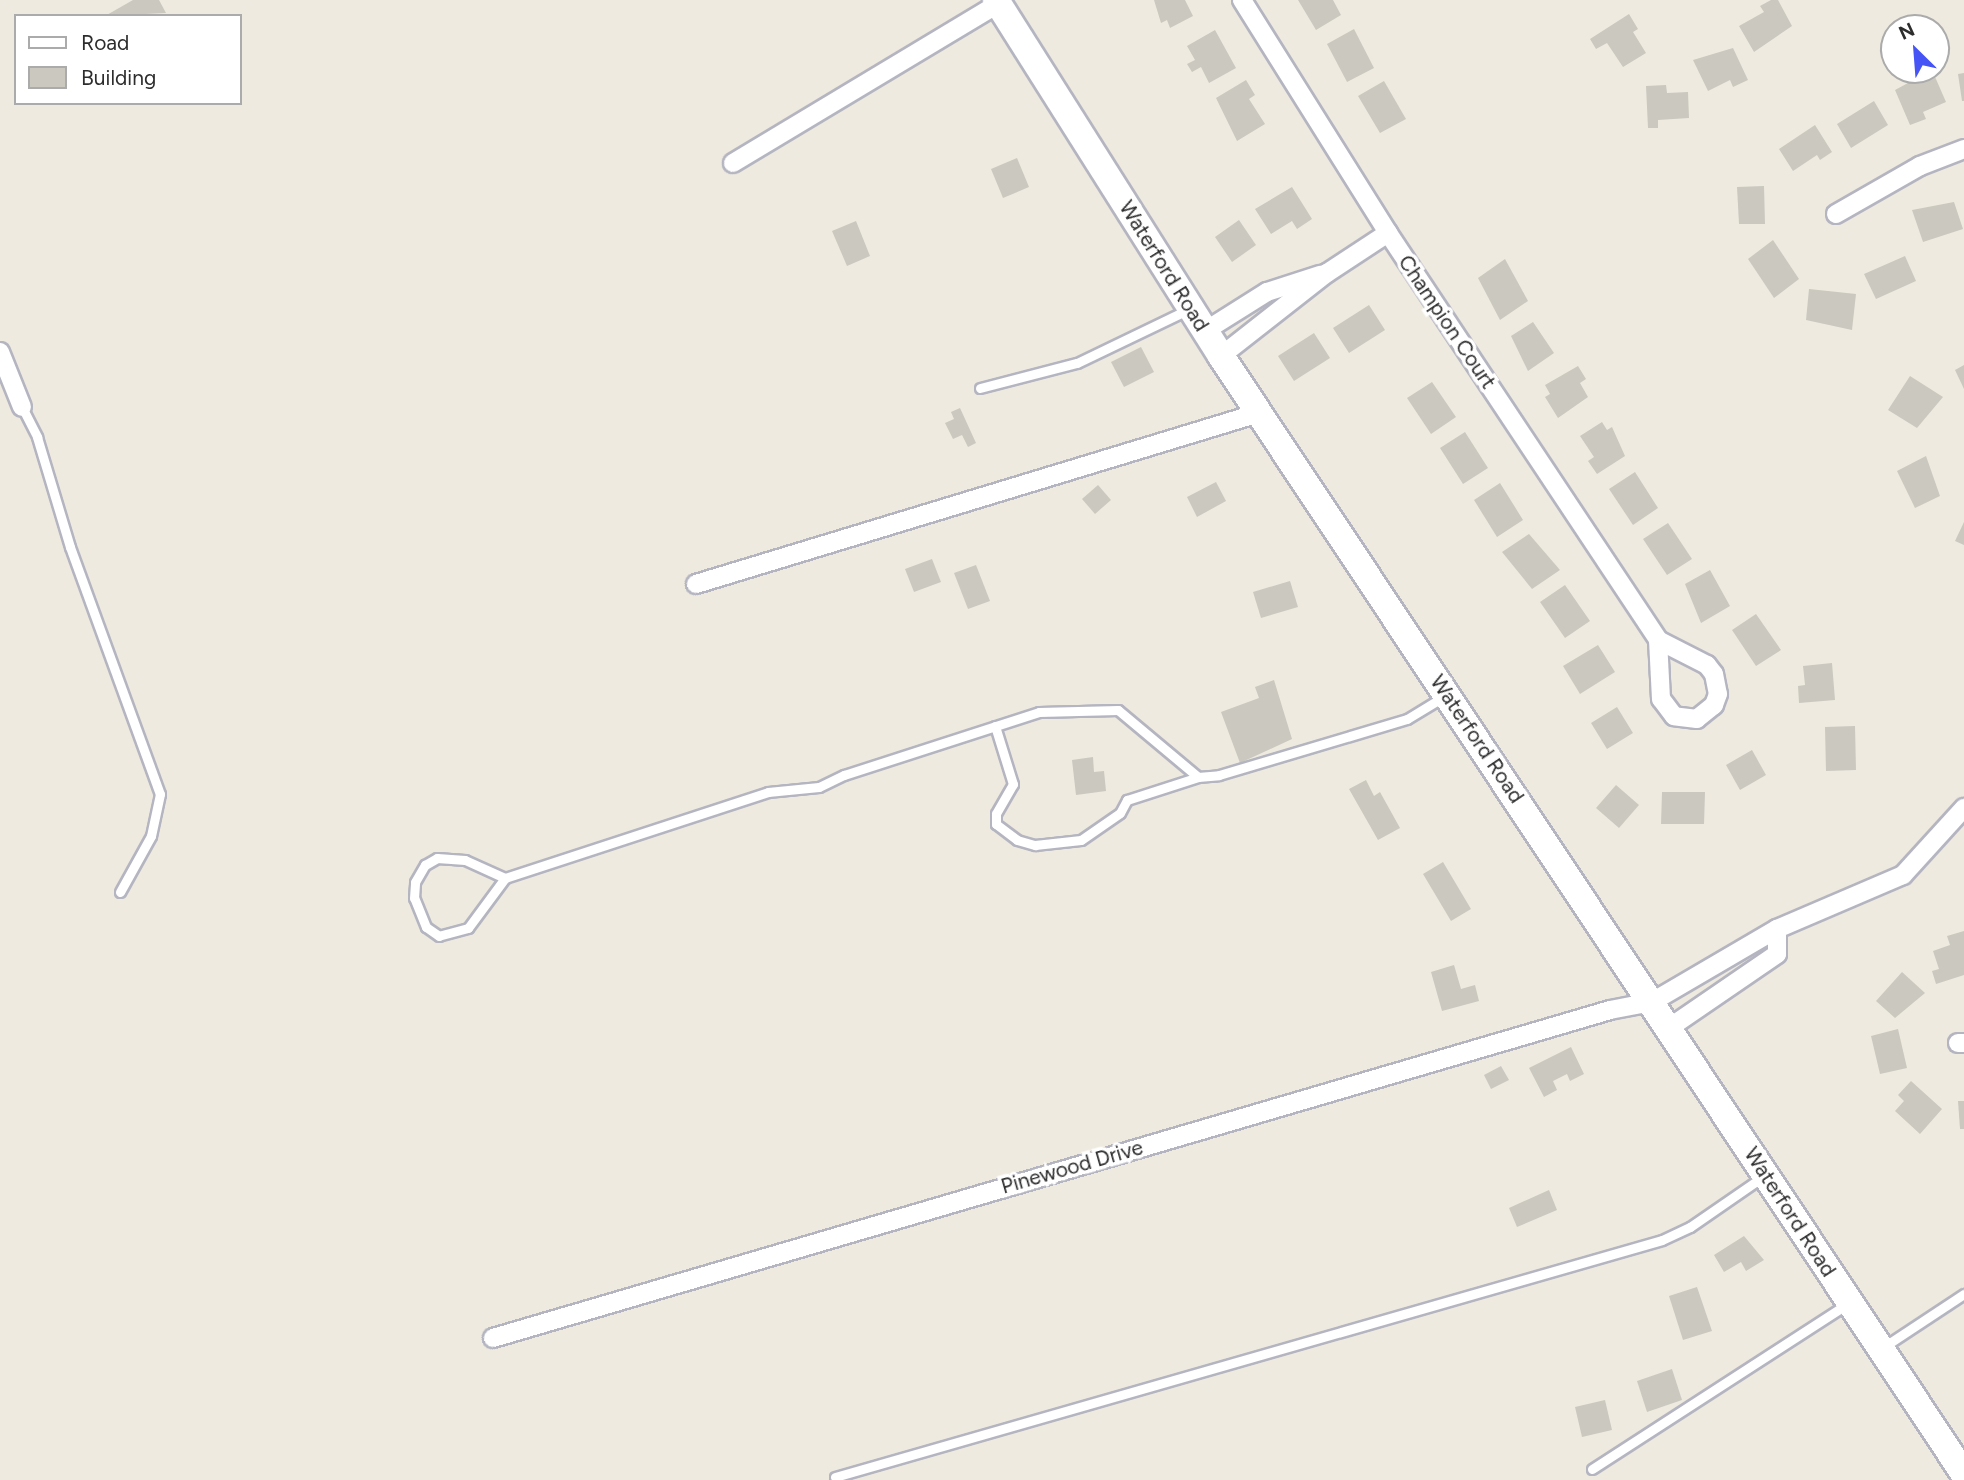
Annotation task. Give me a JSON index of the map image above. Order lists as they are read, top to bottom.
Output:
{
  "streets": {
    "main road": ["Waterford Road"],
    "street": ["Champion Court", "Pinewood Drive"]
  },
  "crossings": [
    ["Waterford Road", "Pinewood Drive"]
  ],
  "legend": ["Road", "Building"],
  "north": "top left"
}
